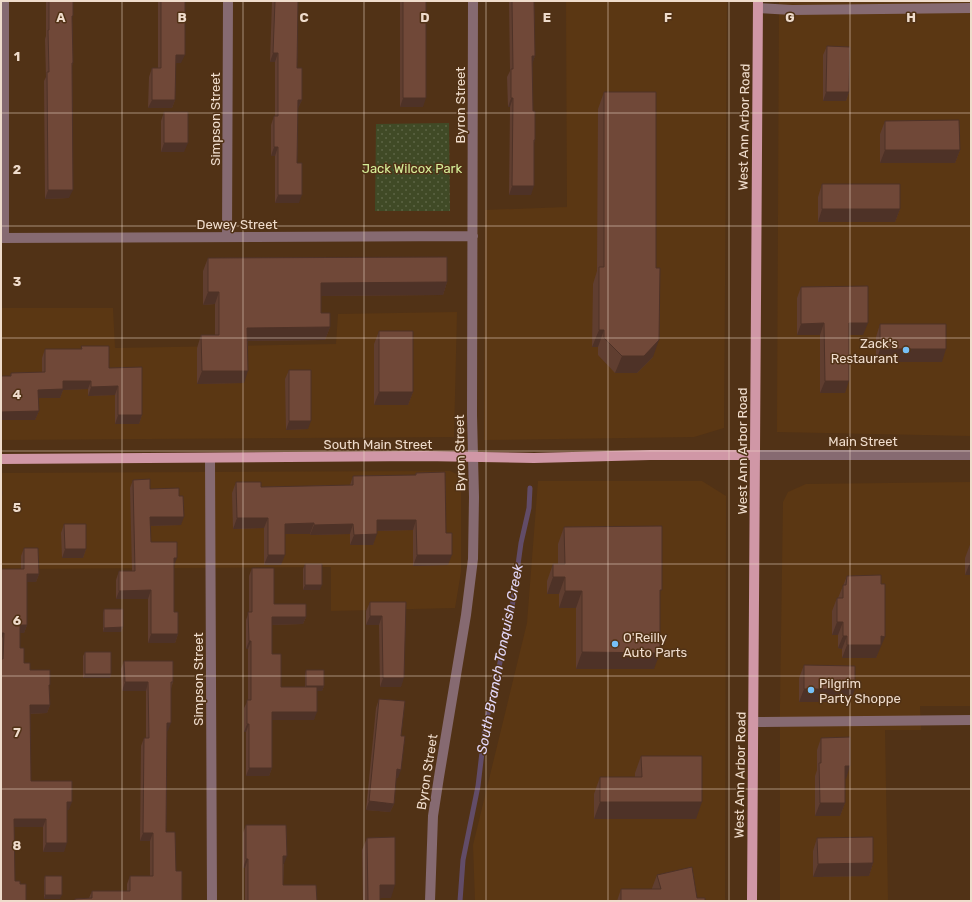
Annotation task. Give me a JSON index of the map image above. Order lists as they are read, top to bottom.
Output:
{
  "streets": {
    "main road": ["West Ann Arbor Road", "South Main Street"],
    "street": [
      "Byron Street",
      "Simpson Street",
      "Dewey Street",
      "Main Street"
    ]
  },
  "crossings": [
    ["Byron Street", "Dewey Street"],
    ["Byron Street", "South Main Street"],
    ["Simpson Street", "Dewey Street"],
    ["Simpson Street", "South Main Street"],
    ["West Ann Arbor Road", "Main Street"],
    ["West Ann Arbor Road", "South Main Street"],
    ["Main Street", "South Main Street"]
  ],
  "water": ["South Branch Tonquish Creek"],
  "parks": ["Jack Wilcox Park"],
  "places": ["Zack's Restaurant", "O'Reilly Auto Parts", "Pilgrim Party Shoppe"],
  "grid": {
    "columns": [
      "A",
      "B",
      "C",
      "D",
      "E",
      "F",
      "G",
      "H"
    ],
    "rows": [
      "1",
      "2",
      "3",
      "4",
      "5",
      "6",
      "7",
      "8"
    ]
  }
}
